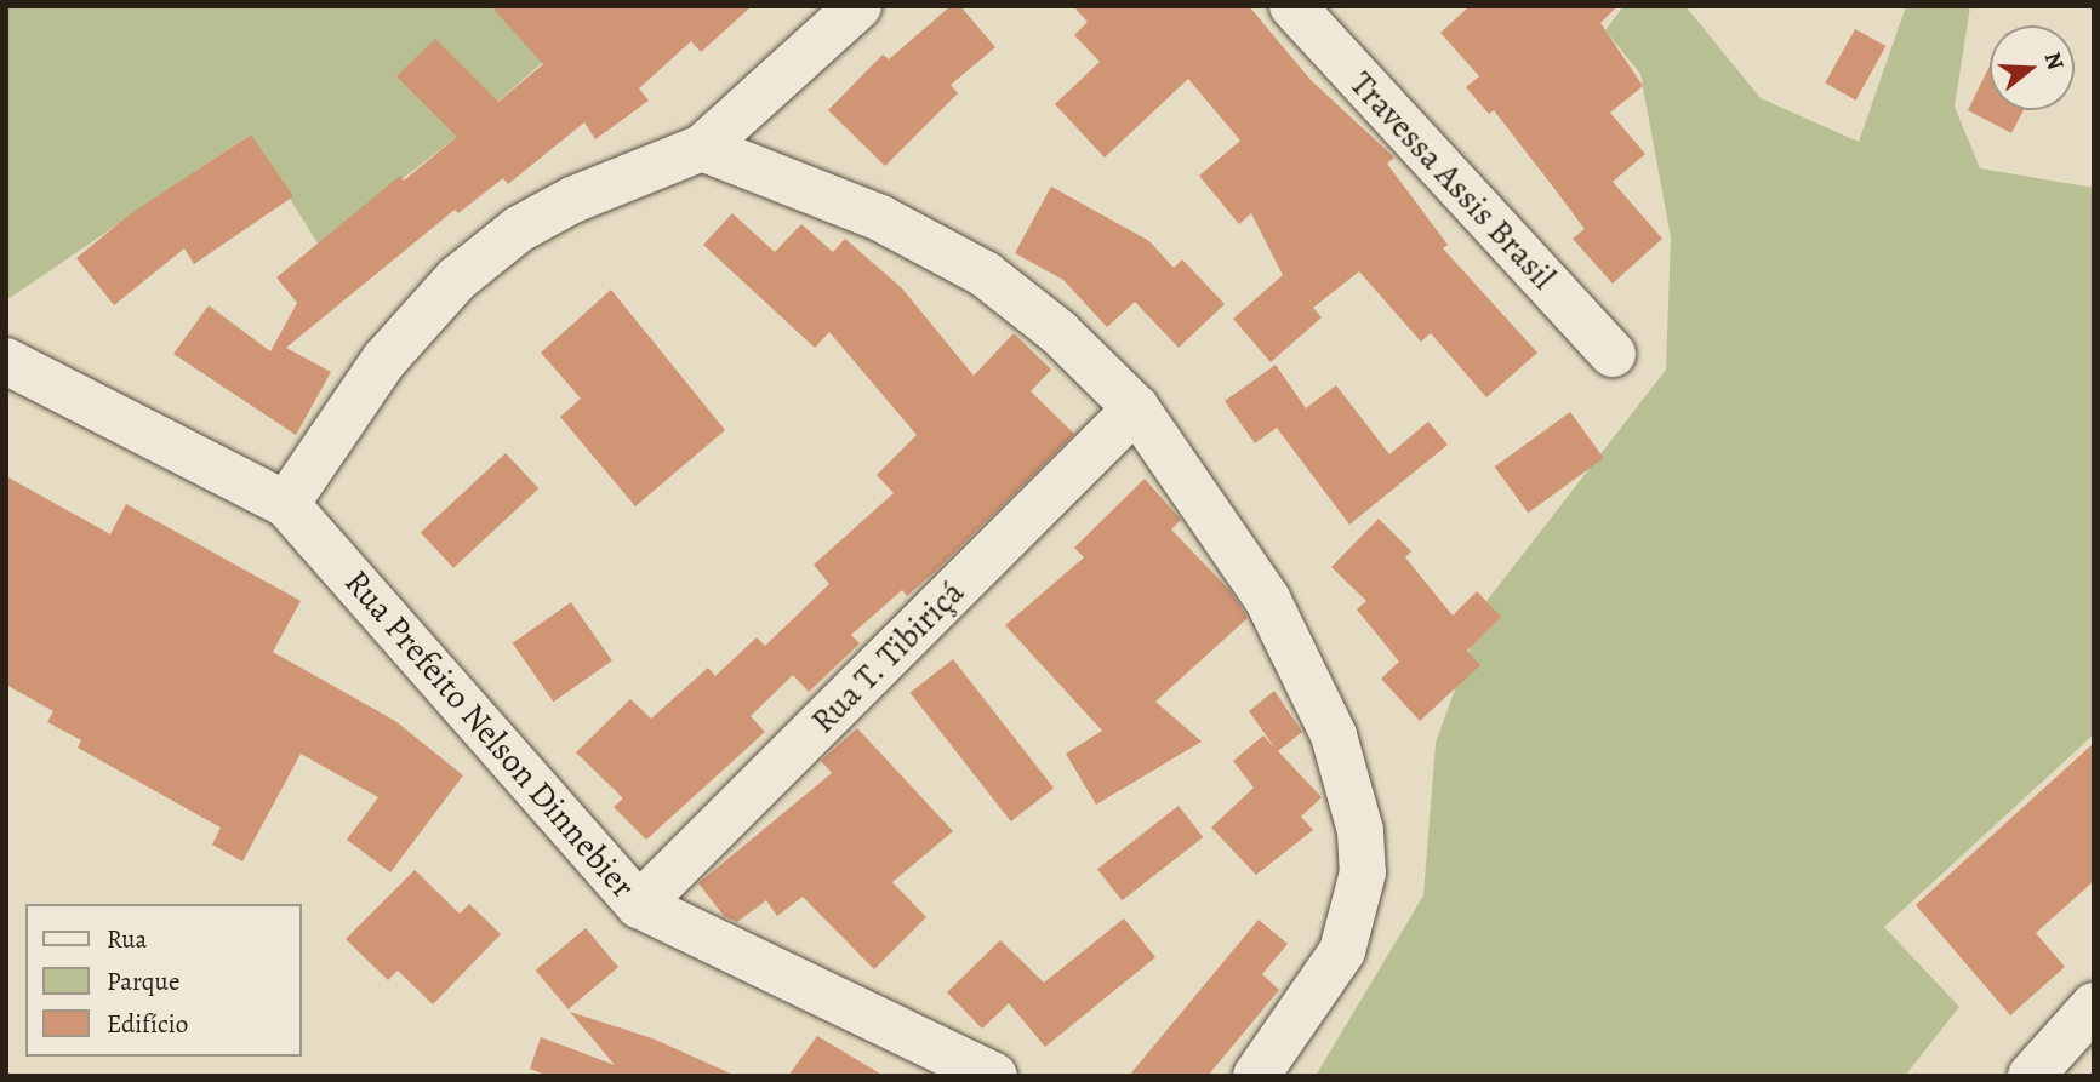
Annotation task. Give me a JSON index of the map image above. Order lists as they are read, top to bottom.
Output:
{
  "streets": {
    "street": ["Travessa Assis Brasil", "Rua T. Tibiriçá", "Rua Prefeito Nelson Dinnebier"]
  },
  "crossings": [
    ["Rua T. Tibiriçá", "Rua Prefeito Nelson Dinnebier"]
  ],
  "legend": ["Rua", "Parque", "Edifício"],
  "north": "right"
}
